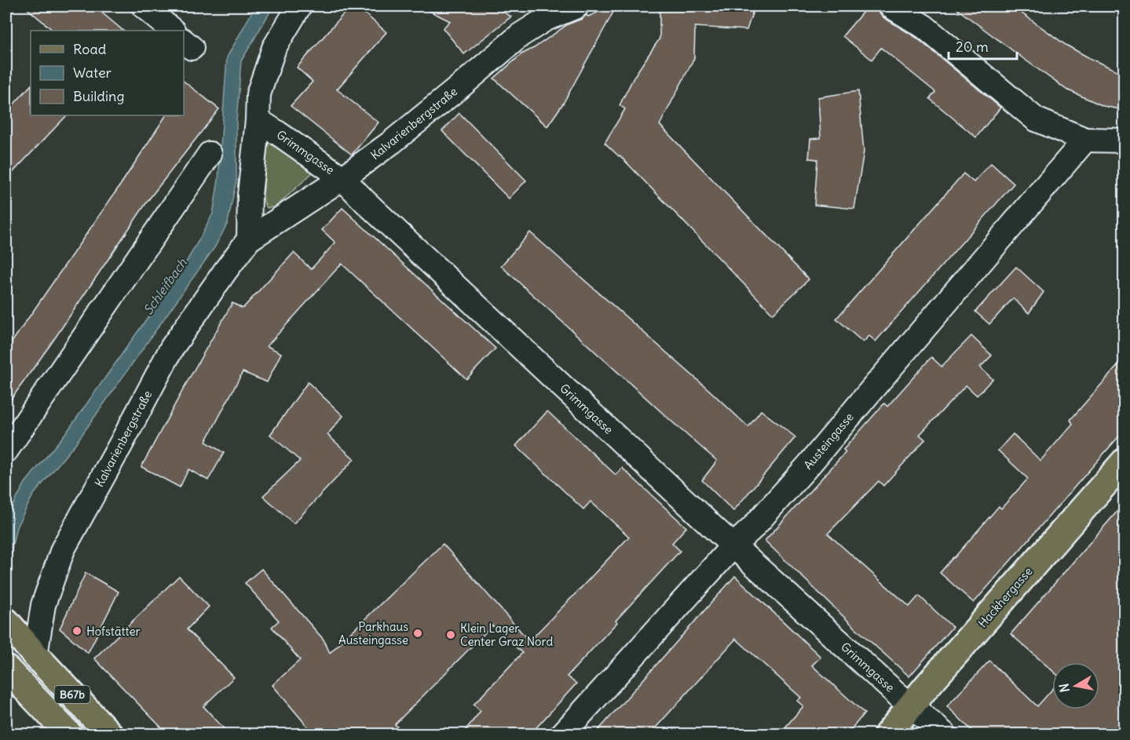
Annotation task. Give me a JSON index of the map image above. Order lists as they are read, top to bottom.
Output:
{
  "streets": {
    "main road": ["Hackhergasse", "B67b"],
    "street": ["Kalvarienbergstraße", "Grimmgasse", "Austeingasse"]
  },
  "crossings": [
    ["Kalvarienbergstraße", "Grimmgasse"],
    ["Kalvarienbergstraße", "B67b"],
    ["Grimmgasse", "Austeingasse"],
    ["Grimmgasse", "Hackhergasse"]
  ],
  "water": ["Schleifbach"],
  "places": ["Hofstätter", "Parkhaus Austeingasse", "Klein Lager Center Graz Nord"],
  "legend": ["Road", "Water", "Building"],
  "scale_bar": "20 m",
  "north": "left"
}
